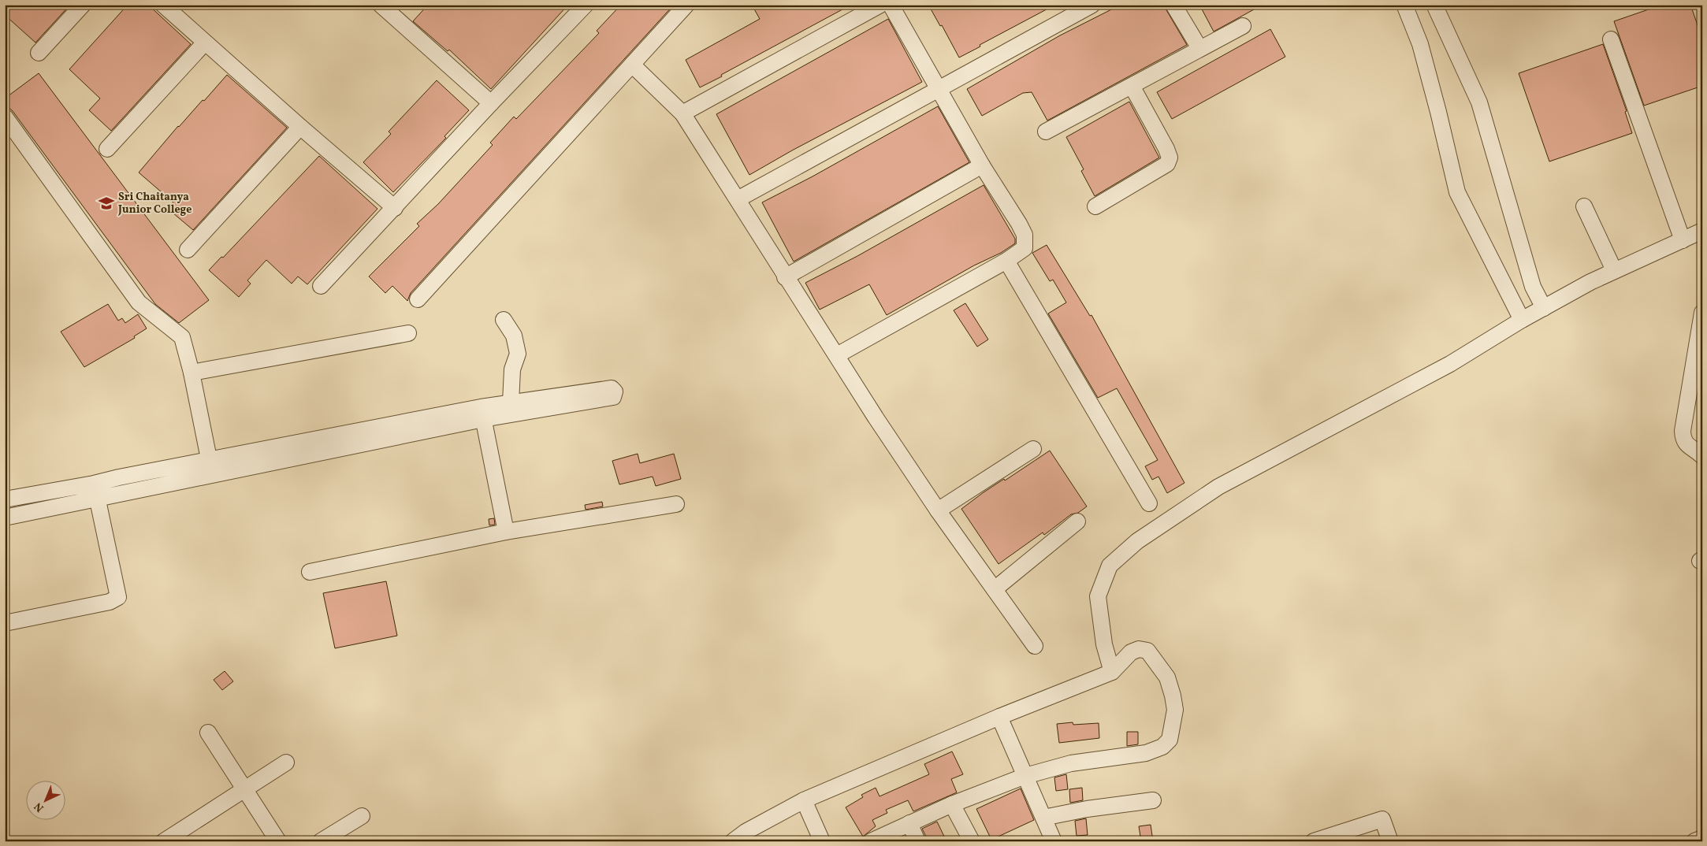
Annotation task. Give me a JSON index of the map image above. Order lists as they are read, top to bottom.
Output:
{
  "places": {
    "school or university": ["Sri Chaitanya Junior College"]
  },
  "north": "bottom left"
}
